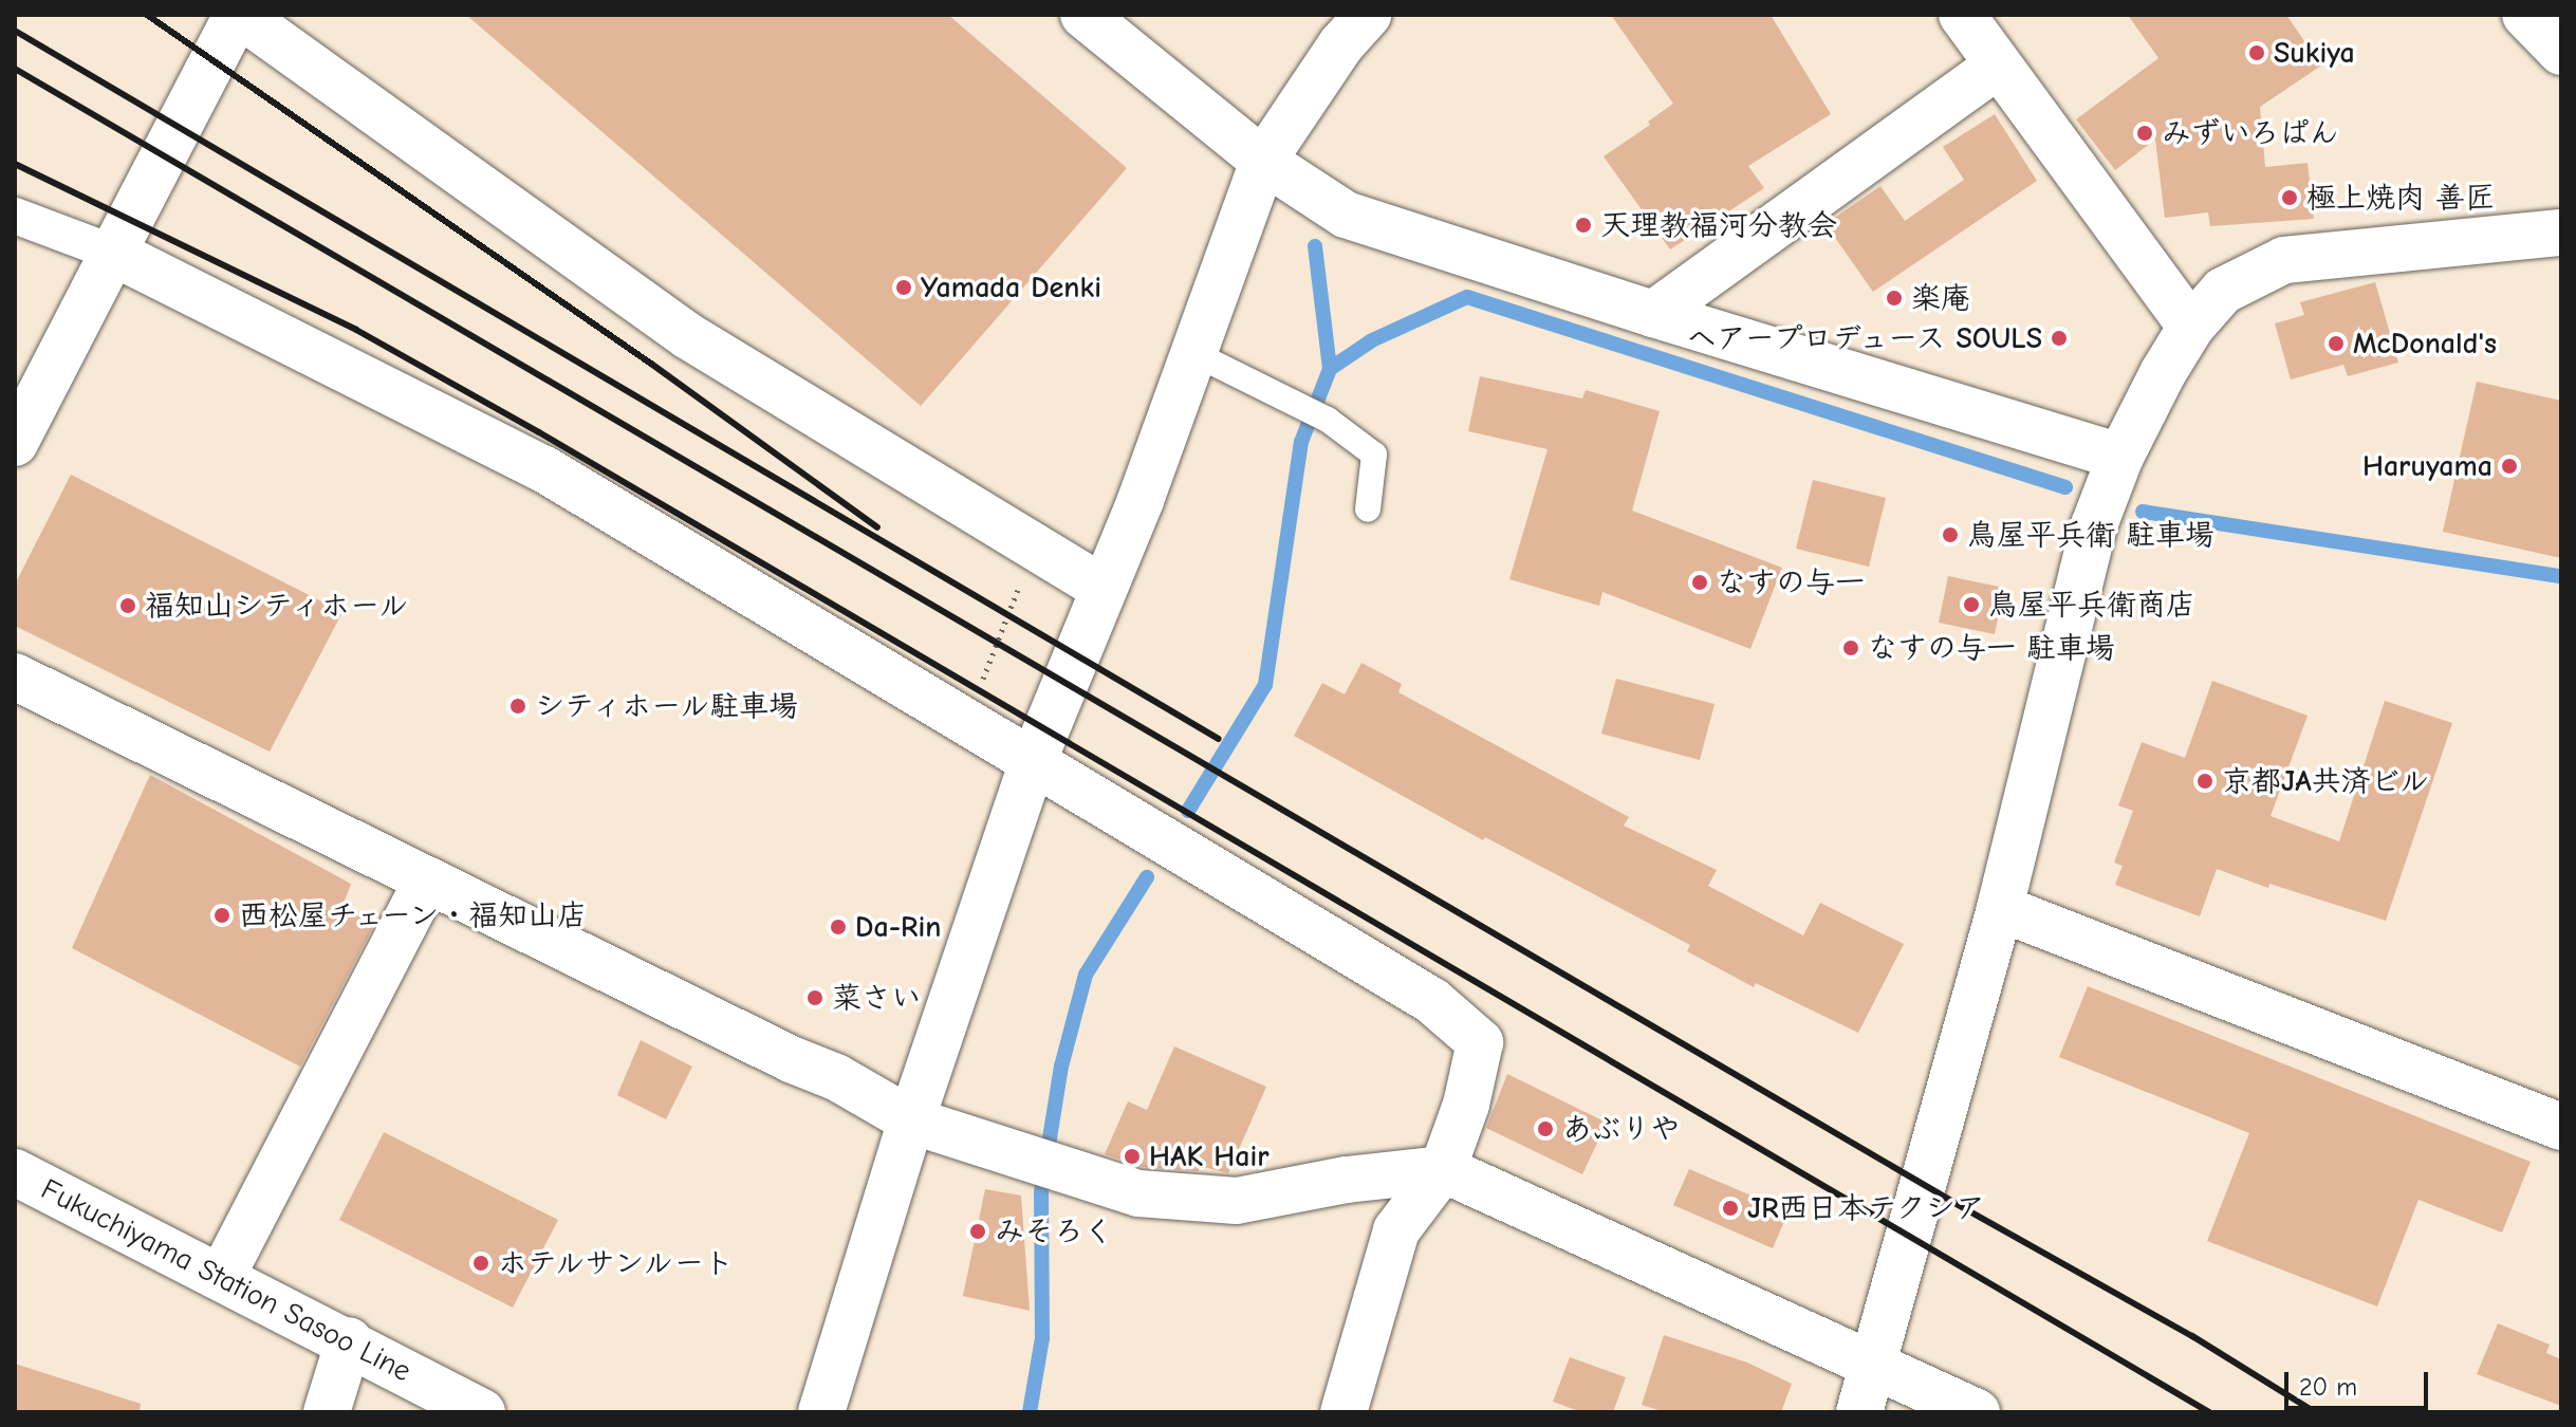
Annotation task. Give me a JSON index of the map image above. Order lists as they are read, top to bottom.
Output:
{
  "streets": {
    "main road": ["Fukuchiyama Station Sasoo Line"]
  },
  "places": [
    "Sukiya",
    "みずいろぱん",
    "極上焼肉 善匠",
    "天理教福河分教会",
    "Yamada Denki",
    "楽庵",
    "ヘアープロデュース SOULS",
    "McDonald's",
    "Haruyama",
    "鳥屋平兵衛 駐車場",
    "なすの与一",
    "鳥屋平兵衛商店",
    "福知山シティホール",
    "なすの与一 駐車場",
    "シティホール駐車場",
    "京都JA共済ビル",
    "西松屋チェーン・福知山店",
    "Da-Rin",
    "菜さい",
    "あぶりや",
    "HAK Hair",
    "JR西日本テクシア",
    "みそろく",
    "ホテルサンルート"
  ],
  "scale_bar": "20 m"
}
